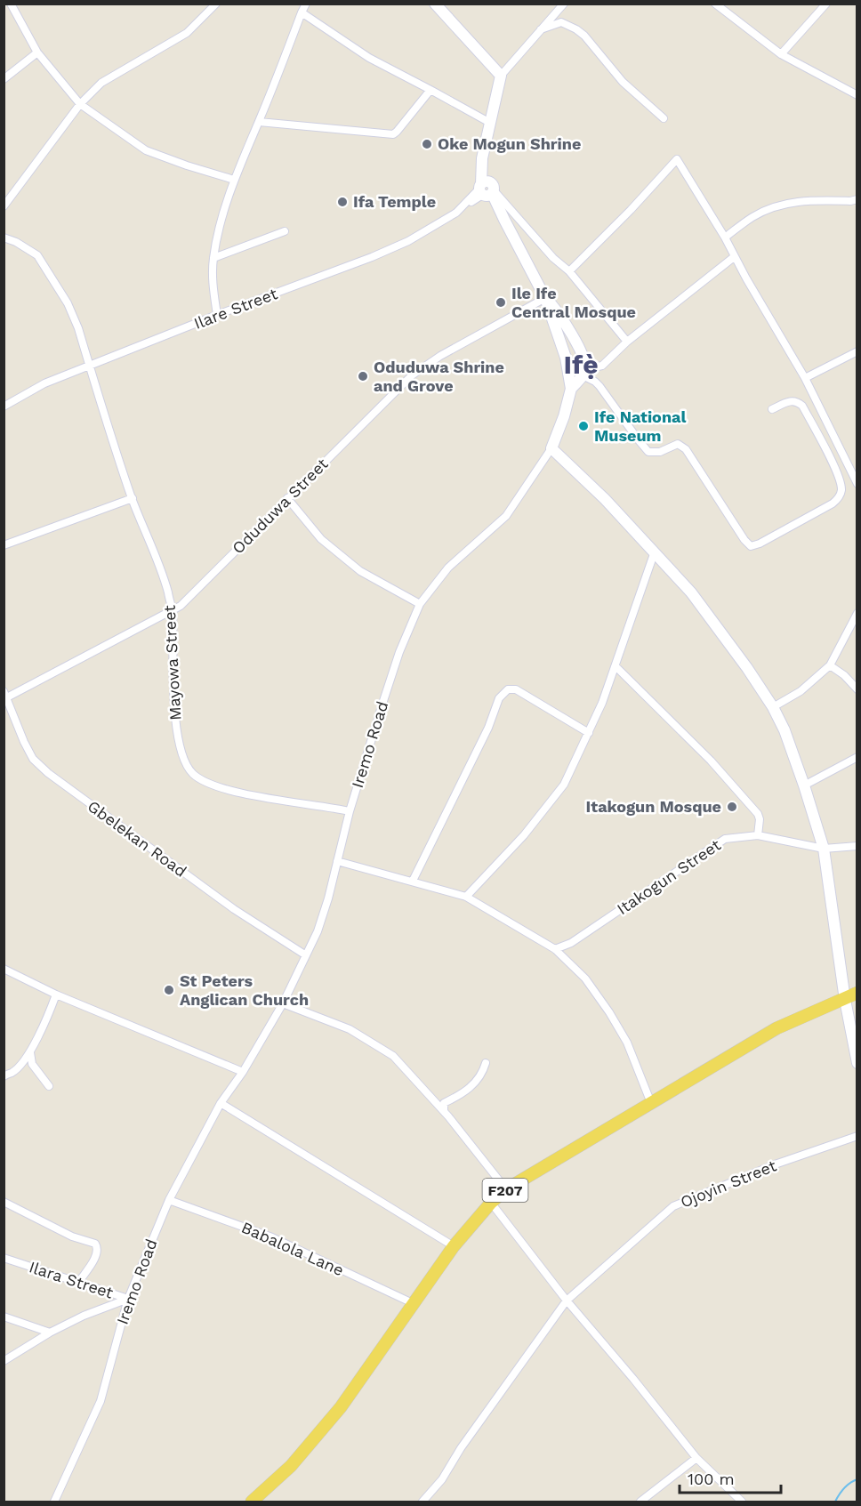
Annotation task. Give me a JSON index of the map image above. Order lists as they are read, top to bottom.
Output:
{
  "streets": {
    "main road": ["F207"],
    "street": [
      "Ilare Street",
      "Oduduwa Street",
      "Mayowa Street",
      "Iremo Road",
      "Gbelekan Road",
      "Itakogun Street",
      "Ojoyin Street",
      "Babalola Lane",
      "Ilara Street"
    ]
  },
  "crossings": [
    ["Ilare Street", "Mayowa Street"],
    ["Oduduwa Street", "Mayowa Street"],
    ["Oduduwa Street", "Gbelekan Road"],
    ["Mayowa Street", "Iremo Road"],
    ["Iremo Road", "Gbelekan Road"],
    ["Iremo Road", "Babalola Lane"],
    ["Iremo Road", "Ilara Street"],
    ["F207", "Babalola Lane"]
  ],
  "districts": ["Ifẹ̀"],
  "places": [
    "Oke Mogun Shrine",
    "Ifa Temple",
    "Ile Ife Central Mosque",
    "Oduduwa Shrine and Grove",
    "Ife National Museum",
    "Itakogun Mosque",
    "St Peters Anglican Church"
  ],
  "scale_bar": "100 m"
}
